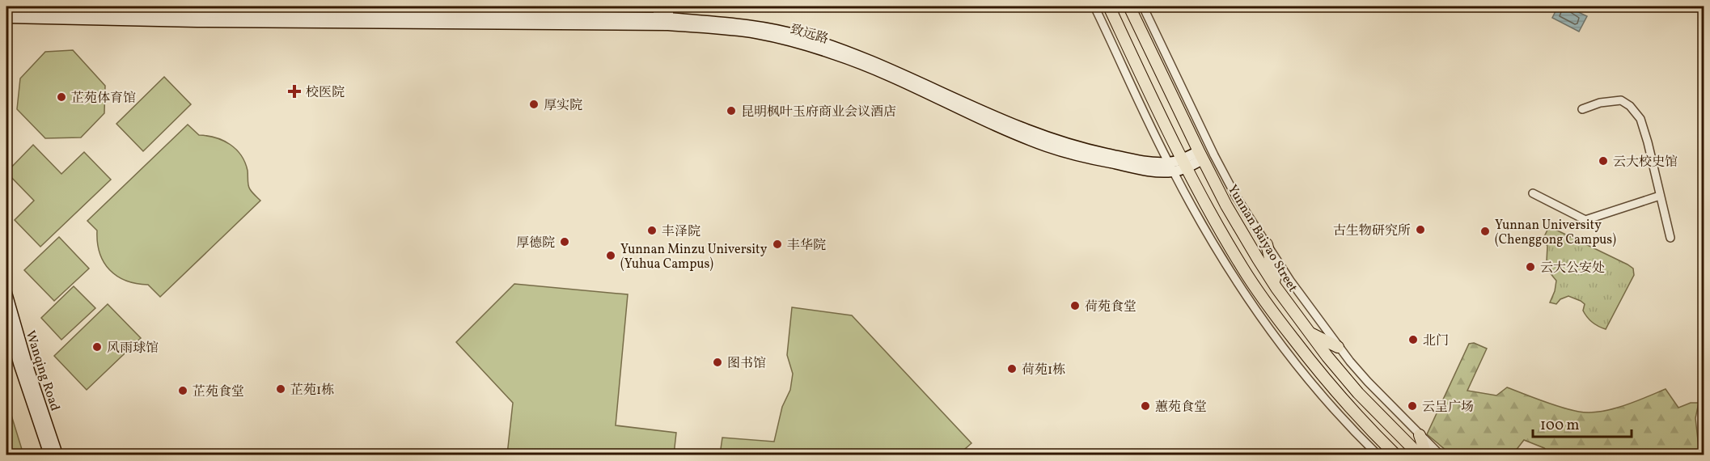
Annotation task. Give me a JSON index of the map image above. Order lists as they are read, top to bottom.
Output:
{
  "streets": {
    "main road": ["致远路", "Yunnan Baiyao Street", "Wanqing Road"]
  },
  "crossings": [
    ["致远路", "Yunnan Baiyao Street"]
  ],
  "places": {
    "health": ["校医院"],
    "other": [
      "芷苑体育馆",
      "厚实院",
      "昆明枫叶玉府商业会议酒店",
      "云大校史馆",
      "古生物研究所",
      "丰泽院",
      "Yunnan University (Chenggong Campus)",
      "厚德院",
      "丰华院",
      "Yunnan Minzu University (Yuhua Campus)",
      "云大公安处",
      "荷苑食堂",
      "北门",
      "风雨球馆",
      "图书馆",
      "荷苑1栋",
      "芷苑1栋",
      "芷苑食堂",
      "蕙苑食堂",
      "云呈广场"
    ]
  },
  "scale_bar": "100 m"
}
